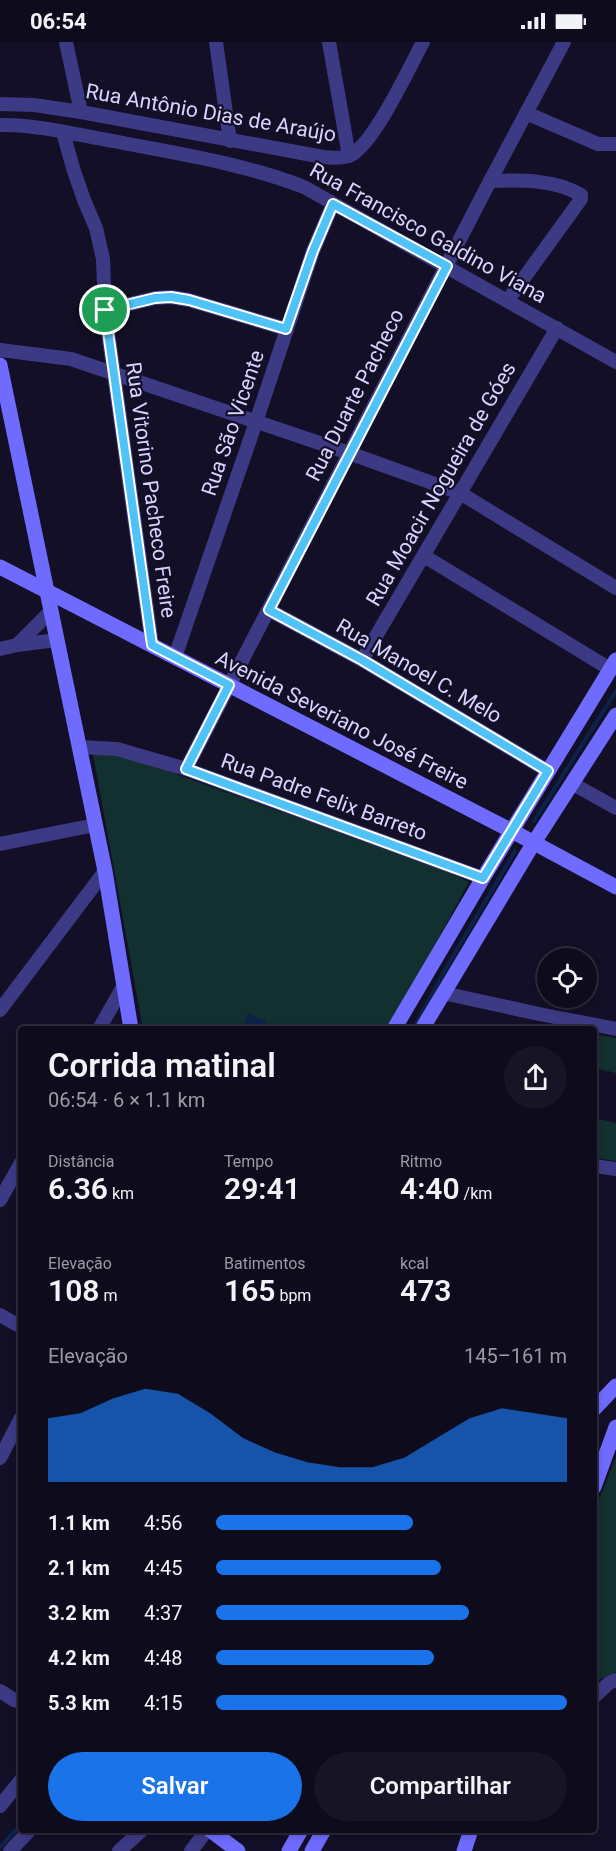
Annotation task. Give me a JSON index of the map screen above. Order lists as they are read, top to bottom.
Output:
{
  "streets": {
    "street": [
      "Rua Antônio Dias de Araújo",
      "Rua Francisco Galdino Viana",
      "Rua Duarte Pacheco",
      "Rua São Vicente",
      "Rua Moacir Nogueira de Góes",
      "Rua Vitorino Pacheco Freire",
      "Rua Manoel C. Melo",
      "Avenida Severiano José Freire",
      "Rua Padre Felix Barreto"
    ]
  },
  "crossings": [
    ["Rua Francisco Galdino Viana", "Rua Duarte Pacheco"],
    ["Rua Francisco Galdino Viana", "Rua São Vicente"],
    ["Rua Francisco Galdino Viana", "Rua Moacir Nogueira de Góes"],
    ["Rua Francisco Galdino Viana", "Rua Vitorino Pacheco Freire"],
    ["Rua Duarte Pacheco", "Rua Manoel C. Melo"],
    ["Rua Duarte Pacheco", "Avenida Severiano José Freire"],
    ["Rua Duarte Pacheco", "Rua Padre Felix Barreto"],
    ["Rua São Vicente", "Avenida Severiano José Freire"],
    ["Rua Moacir Nogueira de Góes", "Rua Manoel C. Melo"],
    ["Rua Vitorino Pacheco Freire", "Avenida Severiano José Freire"]
  ],
  "page": {
    "status": "06:54",
    "heading": ["Corrida matinal", "06:54 · 6 × 1.1 km"],
    "stats": [
      ["Distância", "6.36 km"],
      ["Tempo", "29:41"],
      ["Ritmo", "4:40 /km"],
      ["Elevação", "108 m"],
      ["Batimentos", "165 bpm"],
      ["kcal", "473"]
    ],
    "chart": ["Elevação", "145–161 m"],
    "list": [
      {
        "name": "1.1 km",
        "note": "4:56"
      },
      {
        "name": "2.1 km",
        "note": "4:45"
      },
      {
        "name": "3.2 km",
        "note": "4:37"
      },
      {
        "name": "4.2 km",
        "note": "4:48"
      },
      {
        "name": "5.3 km",
        "note": "4:15"
      }
    ],
    "buttons": ["Salvar", "Compartilhar"]
  }
}
